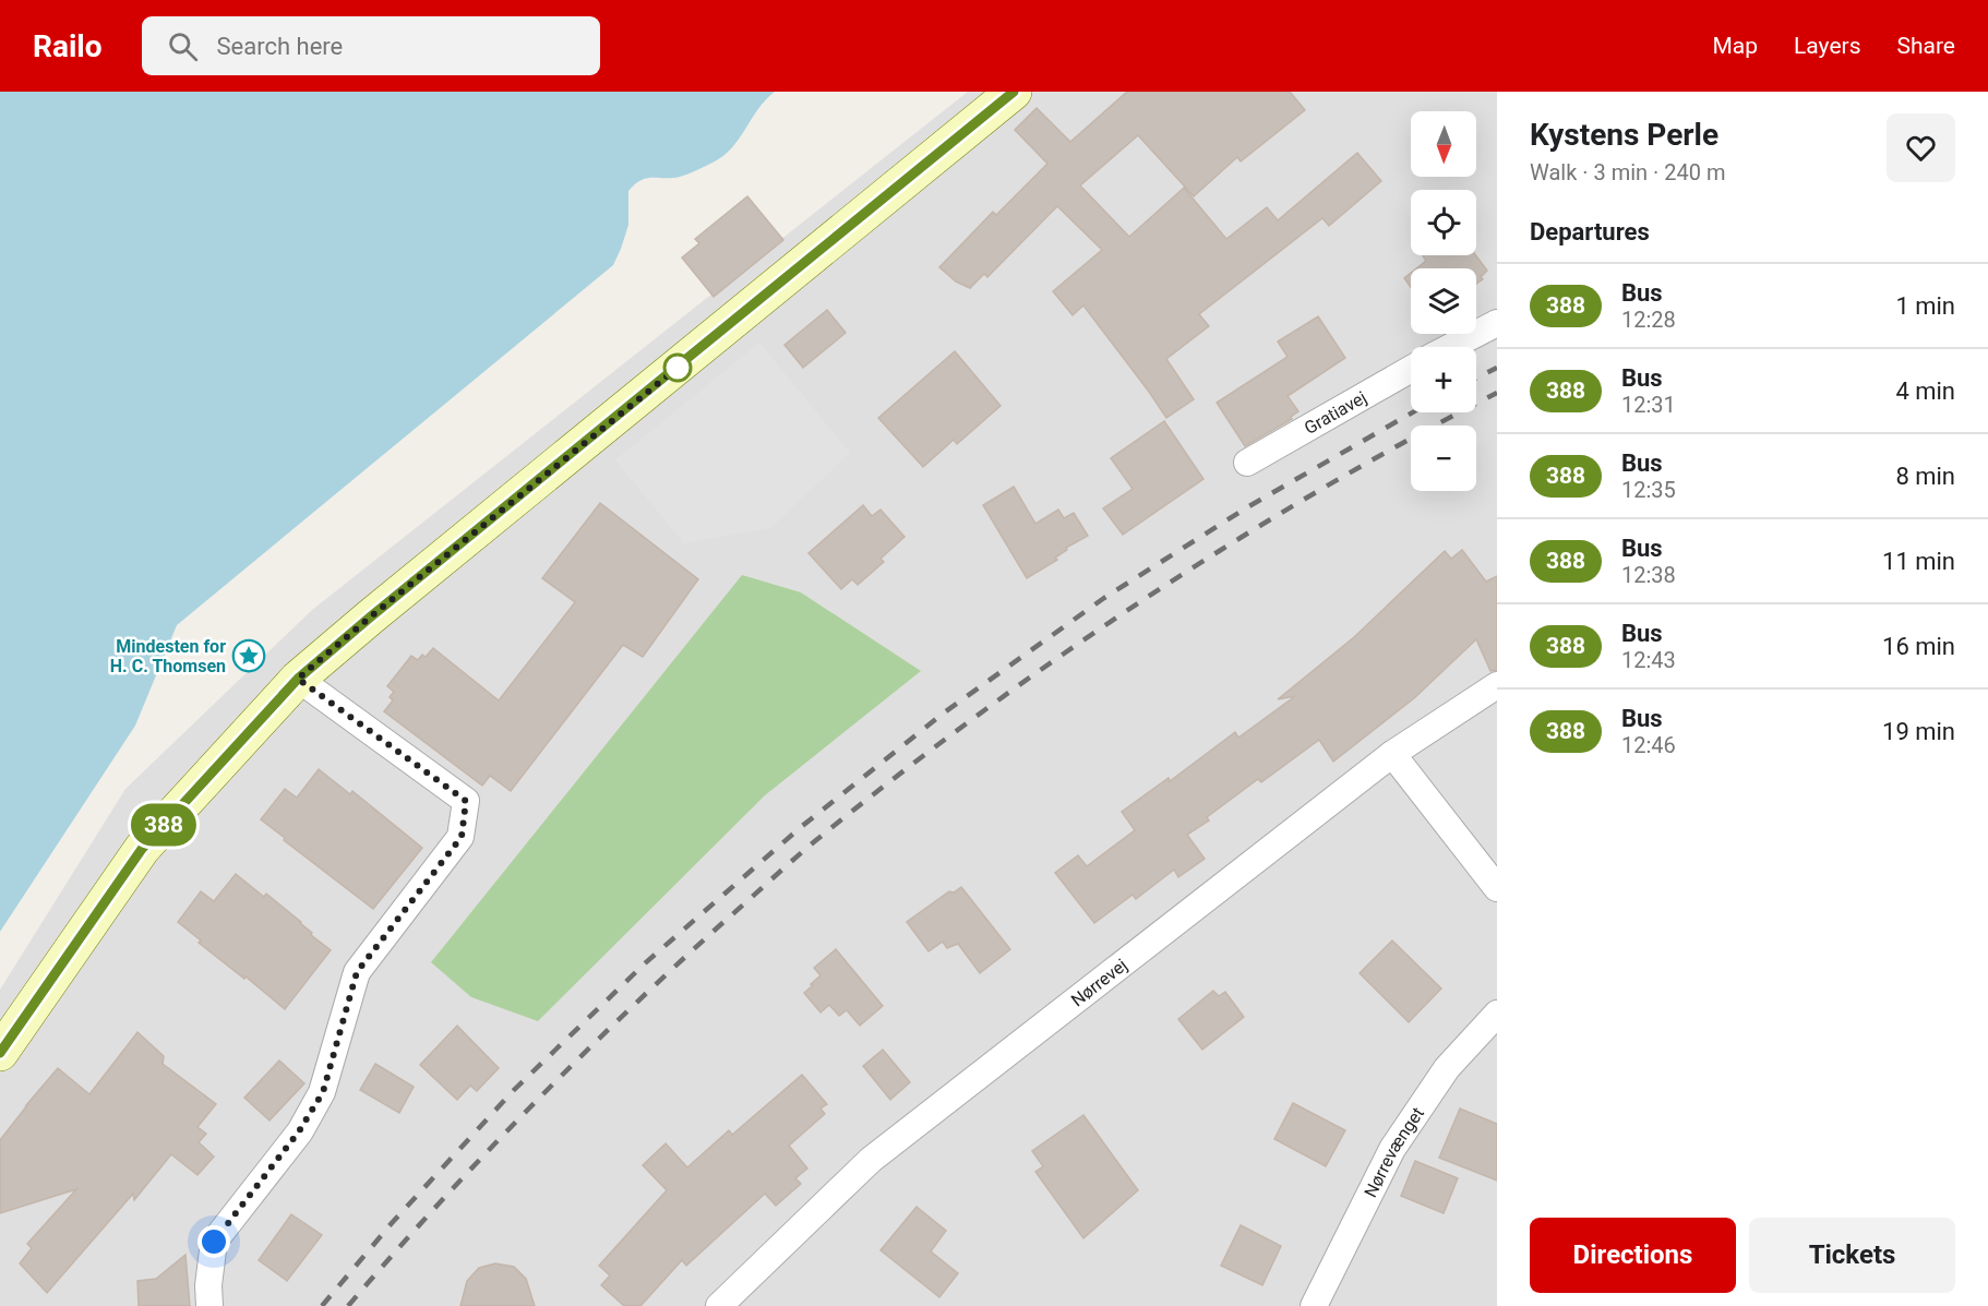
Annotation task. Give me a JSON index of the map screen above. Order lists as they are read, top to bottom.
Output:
{
  "streets": {
    "street": ["Gratiavej", "Nørrevej", "Nørrevænget"]
  },
  "places": {
    "place": ["Mindesten for H. C. Thomsen"]
  },
  "lines": ["bus line 388"],
  "north": "bottom",
  "page": {
    "header": "Railo",
    "search": "Search here",
    "nav": ["Map", "Layers", "Share"],
    "on_map": "388",
    "heading": [
      ["Kystens Perle", "Walk · 3 min · 240 m"],
      "Departures"
    ],
    "map_buttons": ["+", "−"],
    "list": [
      {
        "mark": "388",
        "name": "Bus",
        "note": "12:28",
        "value": "1 min"
      },
      {
        "mark": "388",
        "name": "Bus",
        "note": "12:31",
        "value": "4 min"
      },
      {
        "mark": "388",
        "name": "Bus",
        "note": "12:35",
        "value": "8 min"
      },
      {
        "mark": "388",
        "name": "Bus",
        "note": "12:38",
        "value": "11 min"
      },
      {
        "mark": "388",
        "name": "Bus",
        "note": "12:43",
        "value": "16 min"
      },
      {
        "mark": "388",
        "name": "Bus",
        "note": "12:46",
        "value": "19 min"
      }
    ],
    "buttons": ["Directions", "Tickets"]
  }
}
